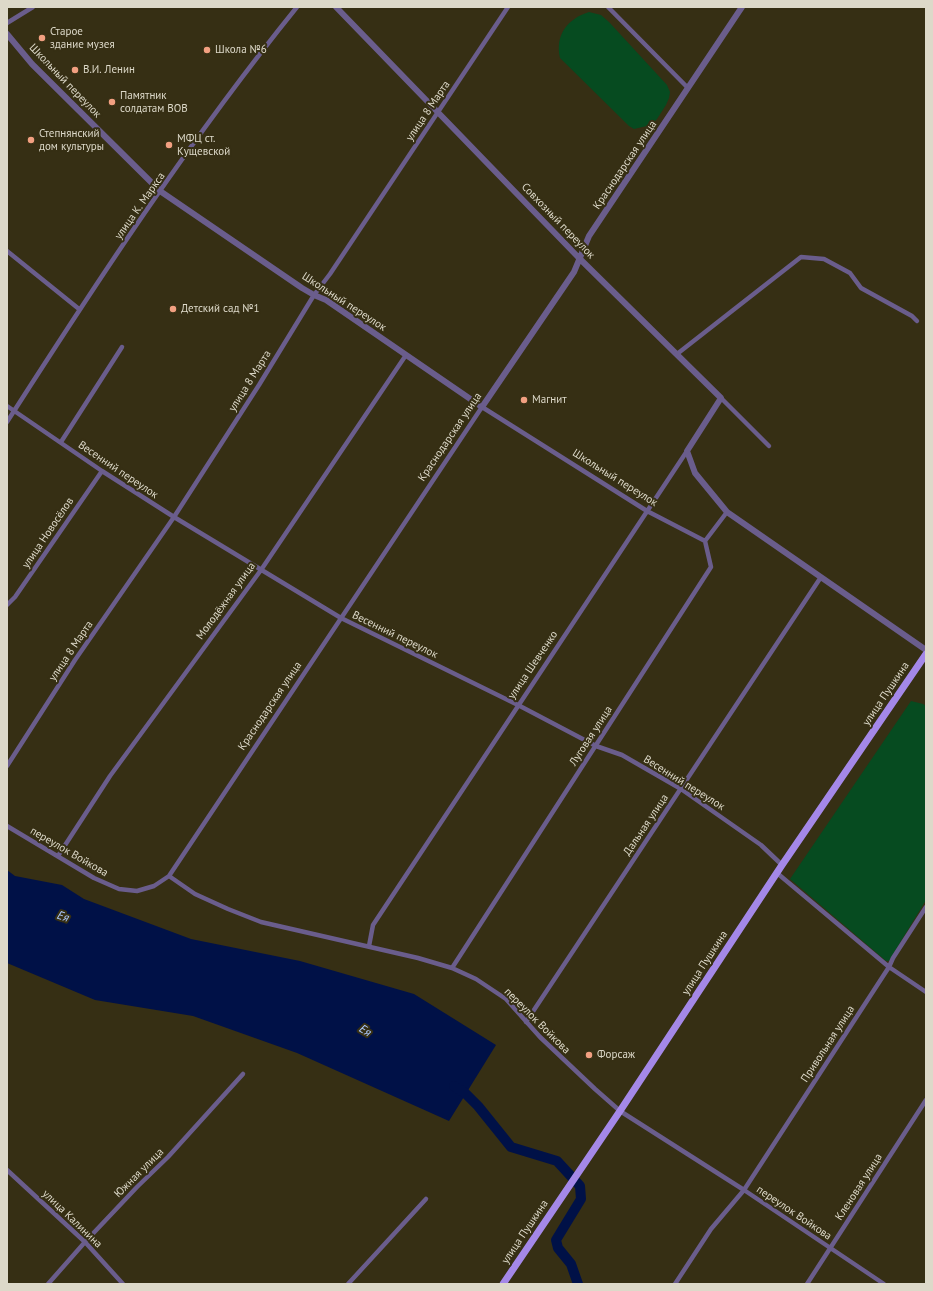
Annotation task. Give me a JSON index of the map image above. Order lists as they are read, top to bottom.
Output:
{
  "streets": {
    "main road": ["улица Пушкина"],
    "street": [
      "Школьный переулок",
      "улица 8 Марта",
      "Краснодарская улица",
      "улица К. Маркса",
      "Совхозный переулок",
      "Весенний переулок",
      "улица Новосёлов",
      "Молодёжная улица",
      "улица Шевченко",
      "Луговая улица",
      "Дальная улица",
      "переулок Войкова",
      "Привольная улица",
      "Южная улица",
      "Кленовая улица",
      "улица Калинина"
    ]
  },
  "crossings": [
    ["Школьный переулок", "улица 8 Марта"],
    ["Школьный переулок", "Краснодарская улица"],
    ["Школьный переулок", "улица К. Маркса"],
    ["Школьный переулок", "Молодёжная улица"],
    ["Школьный переулок", "улица Шевченко"],
    ["Школьный переулок", "Луговая улица"],
    ["улица 8 Марта", "Совхозный переулок"],
    ["улица 8 Марта", "Весенний переулок"],
    ["Краснодарская улица", "Совхозный переулок"],
    ["Краснодарская улица", "Весенний переулок"],
    ["Краснодарская улица", "переулок Войкова"],
    ["улица К. Маркса", "Весенний переулок"],
    ["Совхозный переулок", "улица Шевченко"],
    ["Весенний переулок", "улица Новосёлов"],
    ["Весенний переулок", "Молодёжная улица"],
    ["Весенний переулок", "улица Шевченко"],
    ["Весенний переулок", "улица Пушкина"],
    ["Весенний переулок", "Луговая улица"],
    ["Весенний переулок", "Дальная улица"],
    ["Молодёжная улица", "переулок Войкова"],
    ["улица Шевченко", "переулок Войкова"],
    ["улица Пушкина", "переулок Войкова"],
    ["Луговая улица", "переулок Войкова"],
    ["Дальная улица", "переулок Войкова"],
    ["переулок Войкова", "Привольная улица"],
    ["переулок Войкова", "Кленовая улица"],
    ["Южная улица", "улица Калинина"]
  ],
  "water": ["Ея"],
  "places": [
    "Старое здание музея",
    "Школа №6",
    "В.И. Ленин",
    "Памятник солдатам ВОВ",
    "Степнянский дом культуры",
    "МФЦ ст. Кущевской",
    "Детский сад №1",
    "Магнит",
    "Форсаж"
  ]
}
